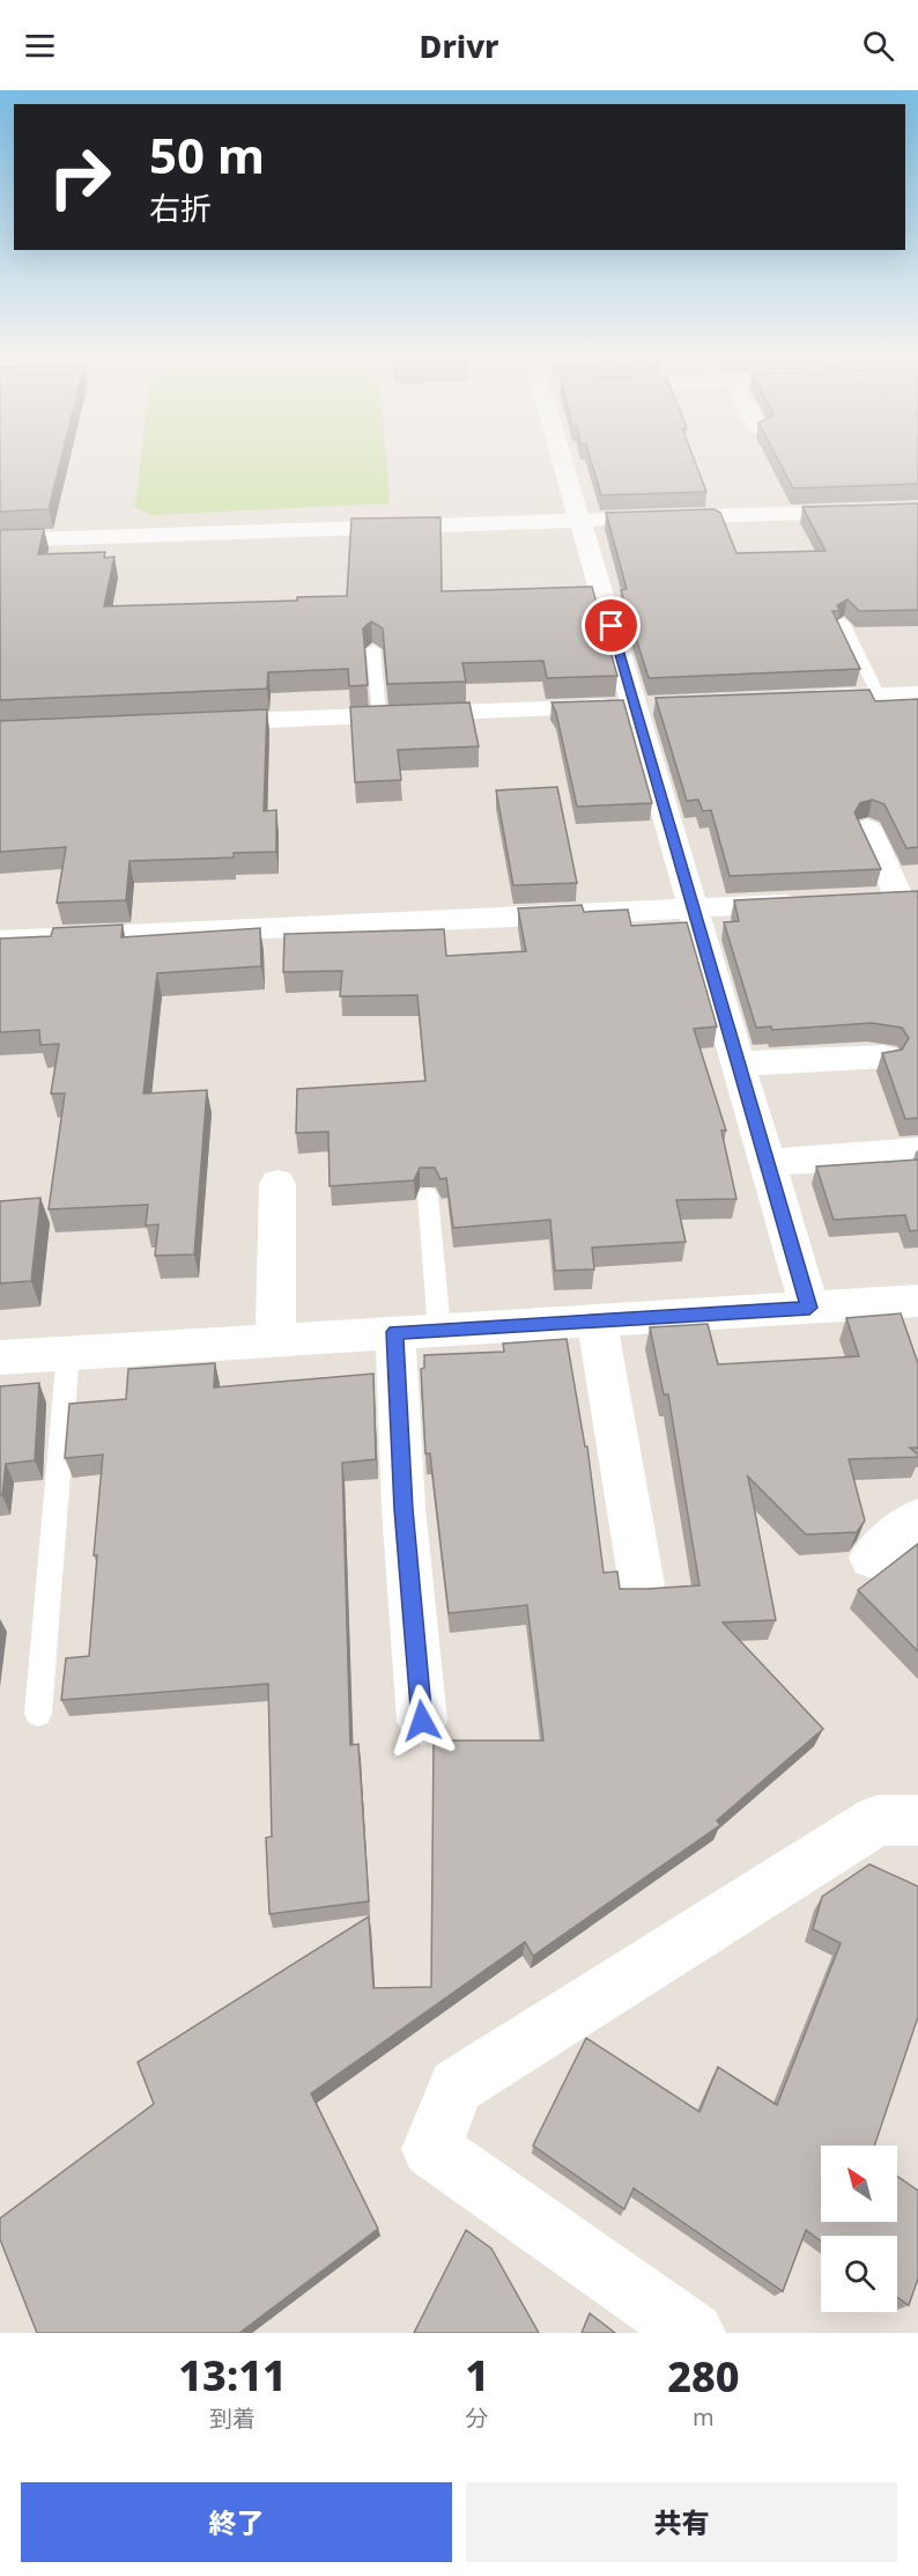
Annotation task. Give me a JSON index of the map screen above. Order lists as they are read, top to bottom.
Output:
{
  "north": "top left",
  "page": {
    "header": "Drivr",
    "turn": ["50 m", "右折"],
    "eta": [
      "13:11",
      "到着",
      "1",
      "分",
      "280",
      "m"
    ],
    "buttons": ["終了", "共有"]
  }
}
